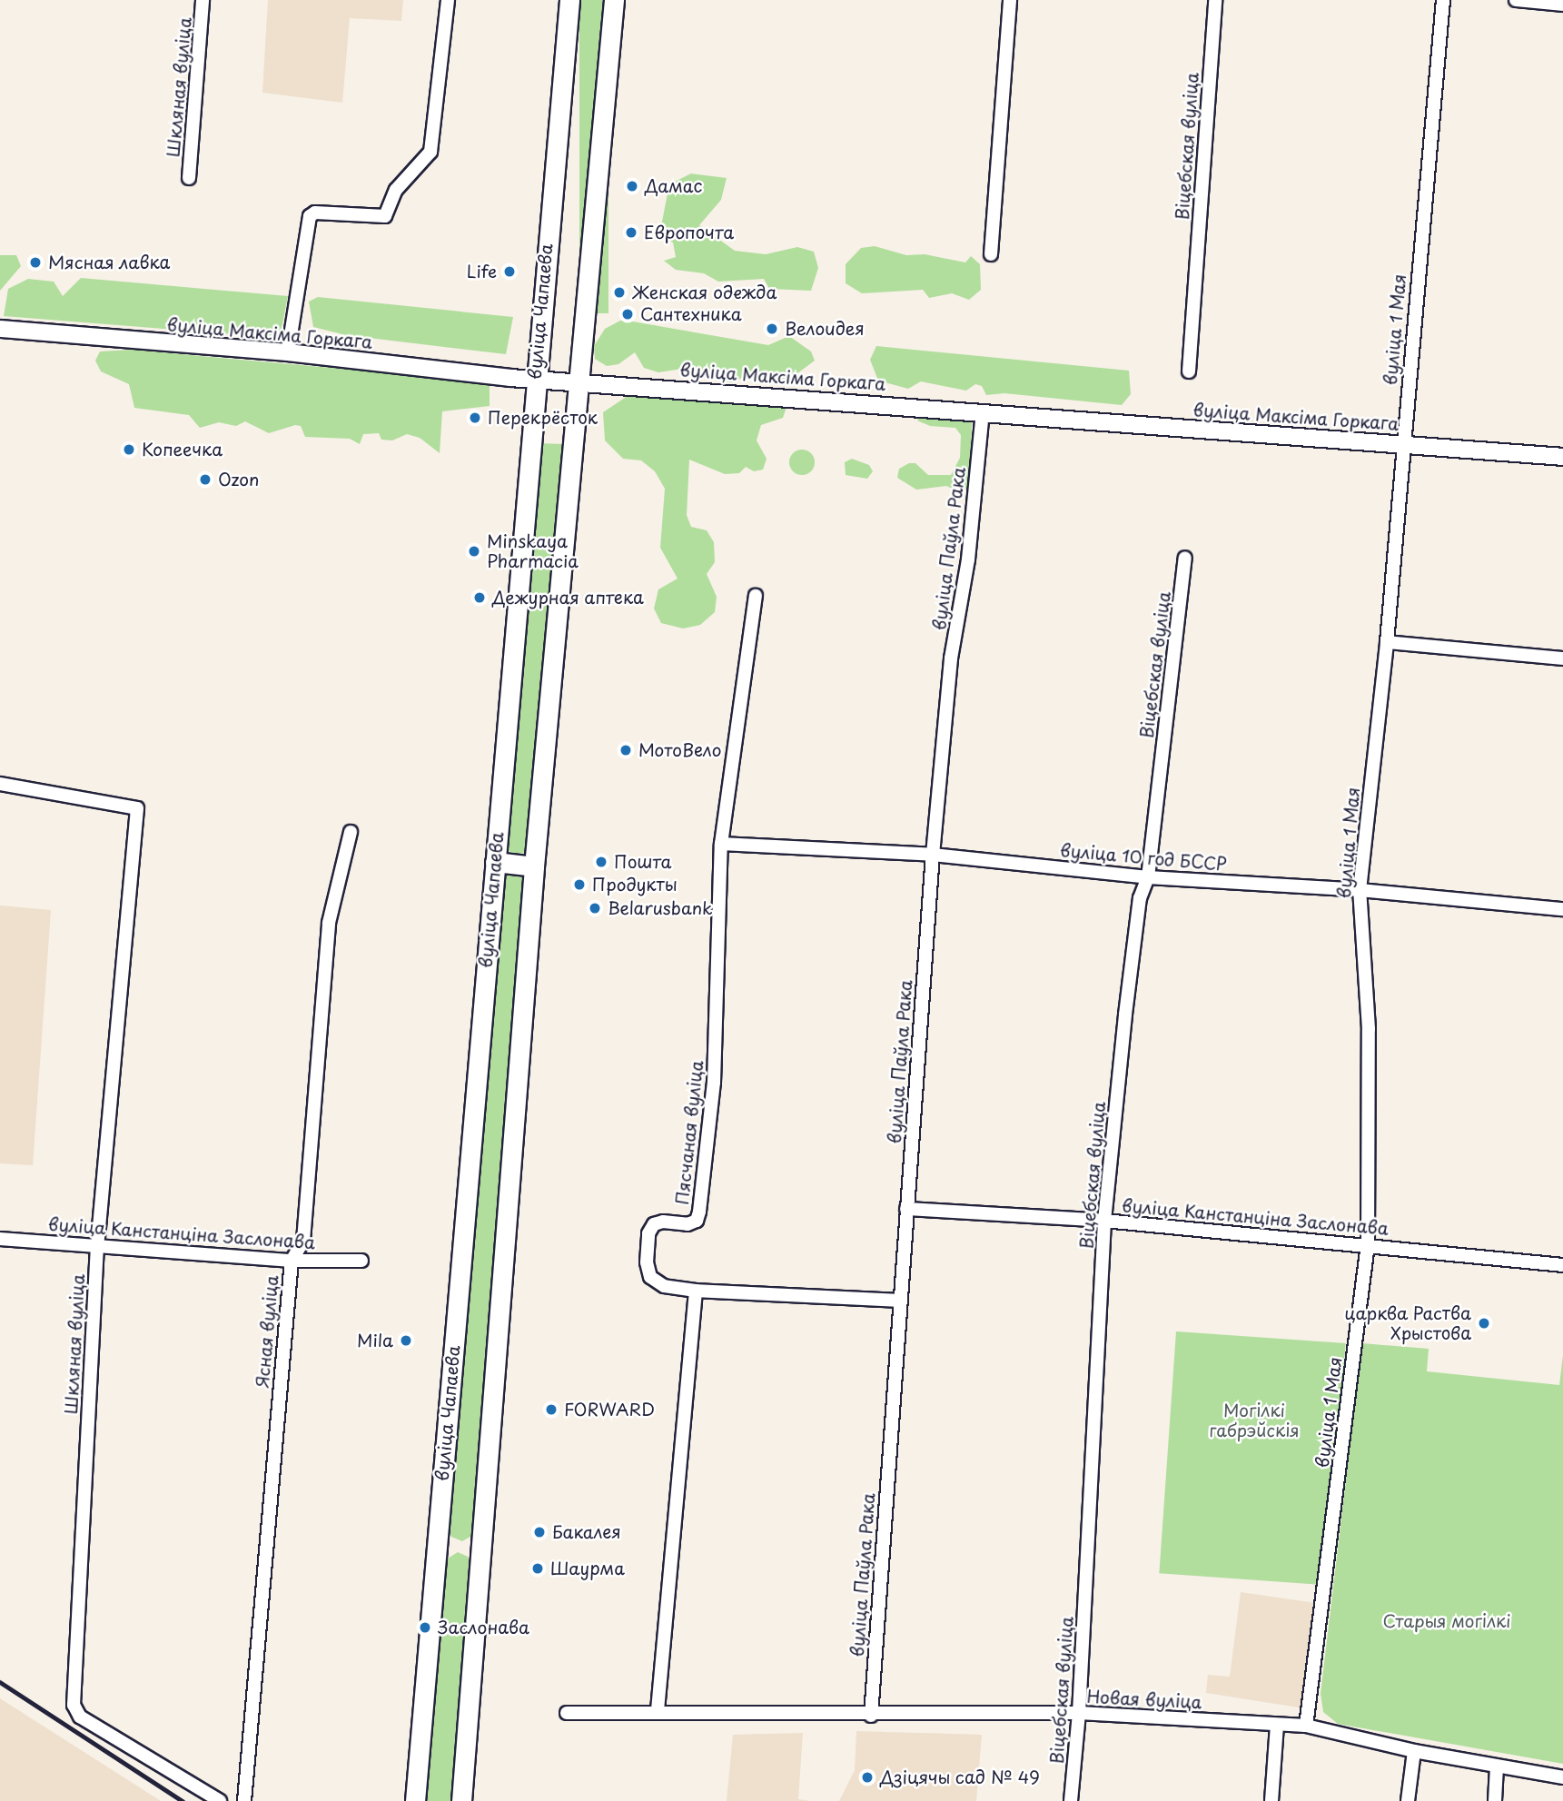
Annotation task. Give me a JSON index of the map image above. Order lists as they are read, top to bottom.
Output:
{
  "streets": {
    "main road": ["вуліца Чапаева"],
    "street": [
      "Шкляная вуліца",
      "Віцебская вуліца",
      "вуліца 1 Мая",
      "вуліца Максіма Горкага",
      "вуліца Паўла Рака",
      "вуліца 10 год БССР",
      "Пясчаная вуліца",
      "вуліца Канстанціна Заслонава",
      "Ясная вуліца",
      "Новая вуліца"
    ]
  },
  "crossings": [
    ["Шкляная вуліца", "вуліца Канстанціна Заслонава"],
    ["Віцебская вуліца", "вуліца 10 год БССР"],
    ["Віцебская вуліца", "вуліца Канстанціна Заслонава"],
    ["Віцебская вуліца", "Новая вуліца"],
    ["вуліца Чапаева", "вуліца Максіма Горкага"],
    ["вуліца 1 Мая", "вуліца Максіма Горкага"],
    ["вуліца 1 Мая", "вуліца 10 год БССР"],
    ["вуліца 1 Мая", "вуліца Канстанціна Заслонава"],
    ["вуліца 1 Мая", "Новая вуліца"],
    ["вуліца Максіма Горкага", "вуліца Паўла Рака"],
    ["вуліца Паўла Рака", "вуліца 10 год БССР"],
    ["вуліца Паўла Рака", "вуліца Канстанціна Заслонава"],
    ["вуліца Паўла Рака", "Новая вуліца"],
    ["вуліца 10 год БССР", "Пясчаная вуліца"],
    ["вуліца Канстанціна Заслонава", "Ясная вуліца"]
  ],
  "parks": ["Могілкі габрэйскія", "Старыя могілкі"],
  "places": [
    "Дамас",
    "Европочта",
    "Мясная лавка",
    "Life",
    "Женская одежда",
    "Сантехника",
    "Велоидея",
    "Перекрёсток",
    "Копеечка",
    "Ozon",
    "Minskaya Pharmacia",
    "Дежурная аптека",
    "МотоВело",
    "Пошта",
    "Продукты",
    "Belarusbank",
    "царква Раства Хрыстова",
    "Mila",
    "FORWARD",
    "Бакалея",
    "Шаурма",
    "Заслонава",
    "Дзіцячы сад № 49"
  ]
}
